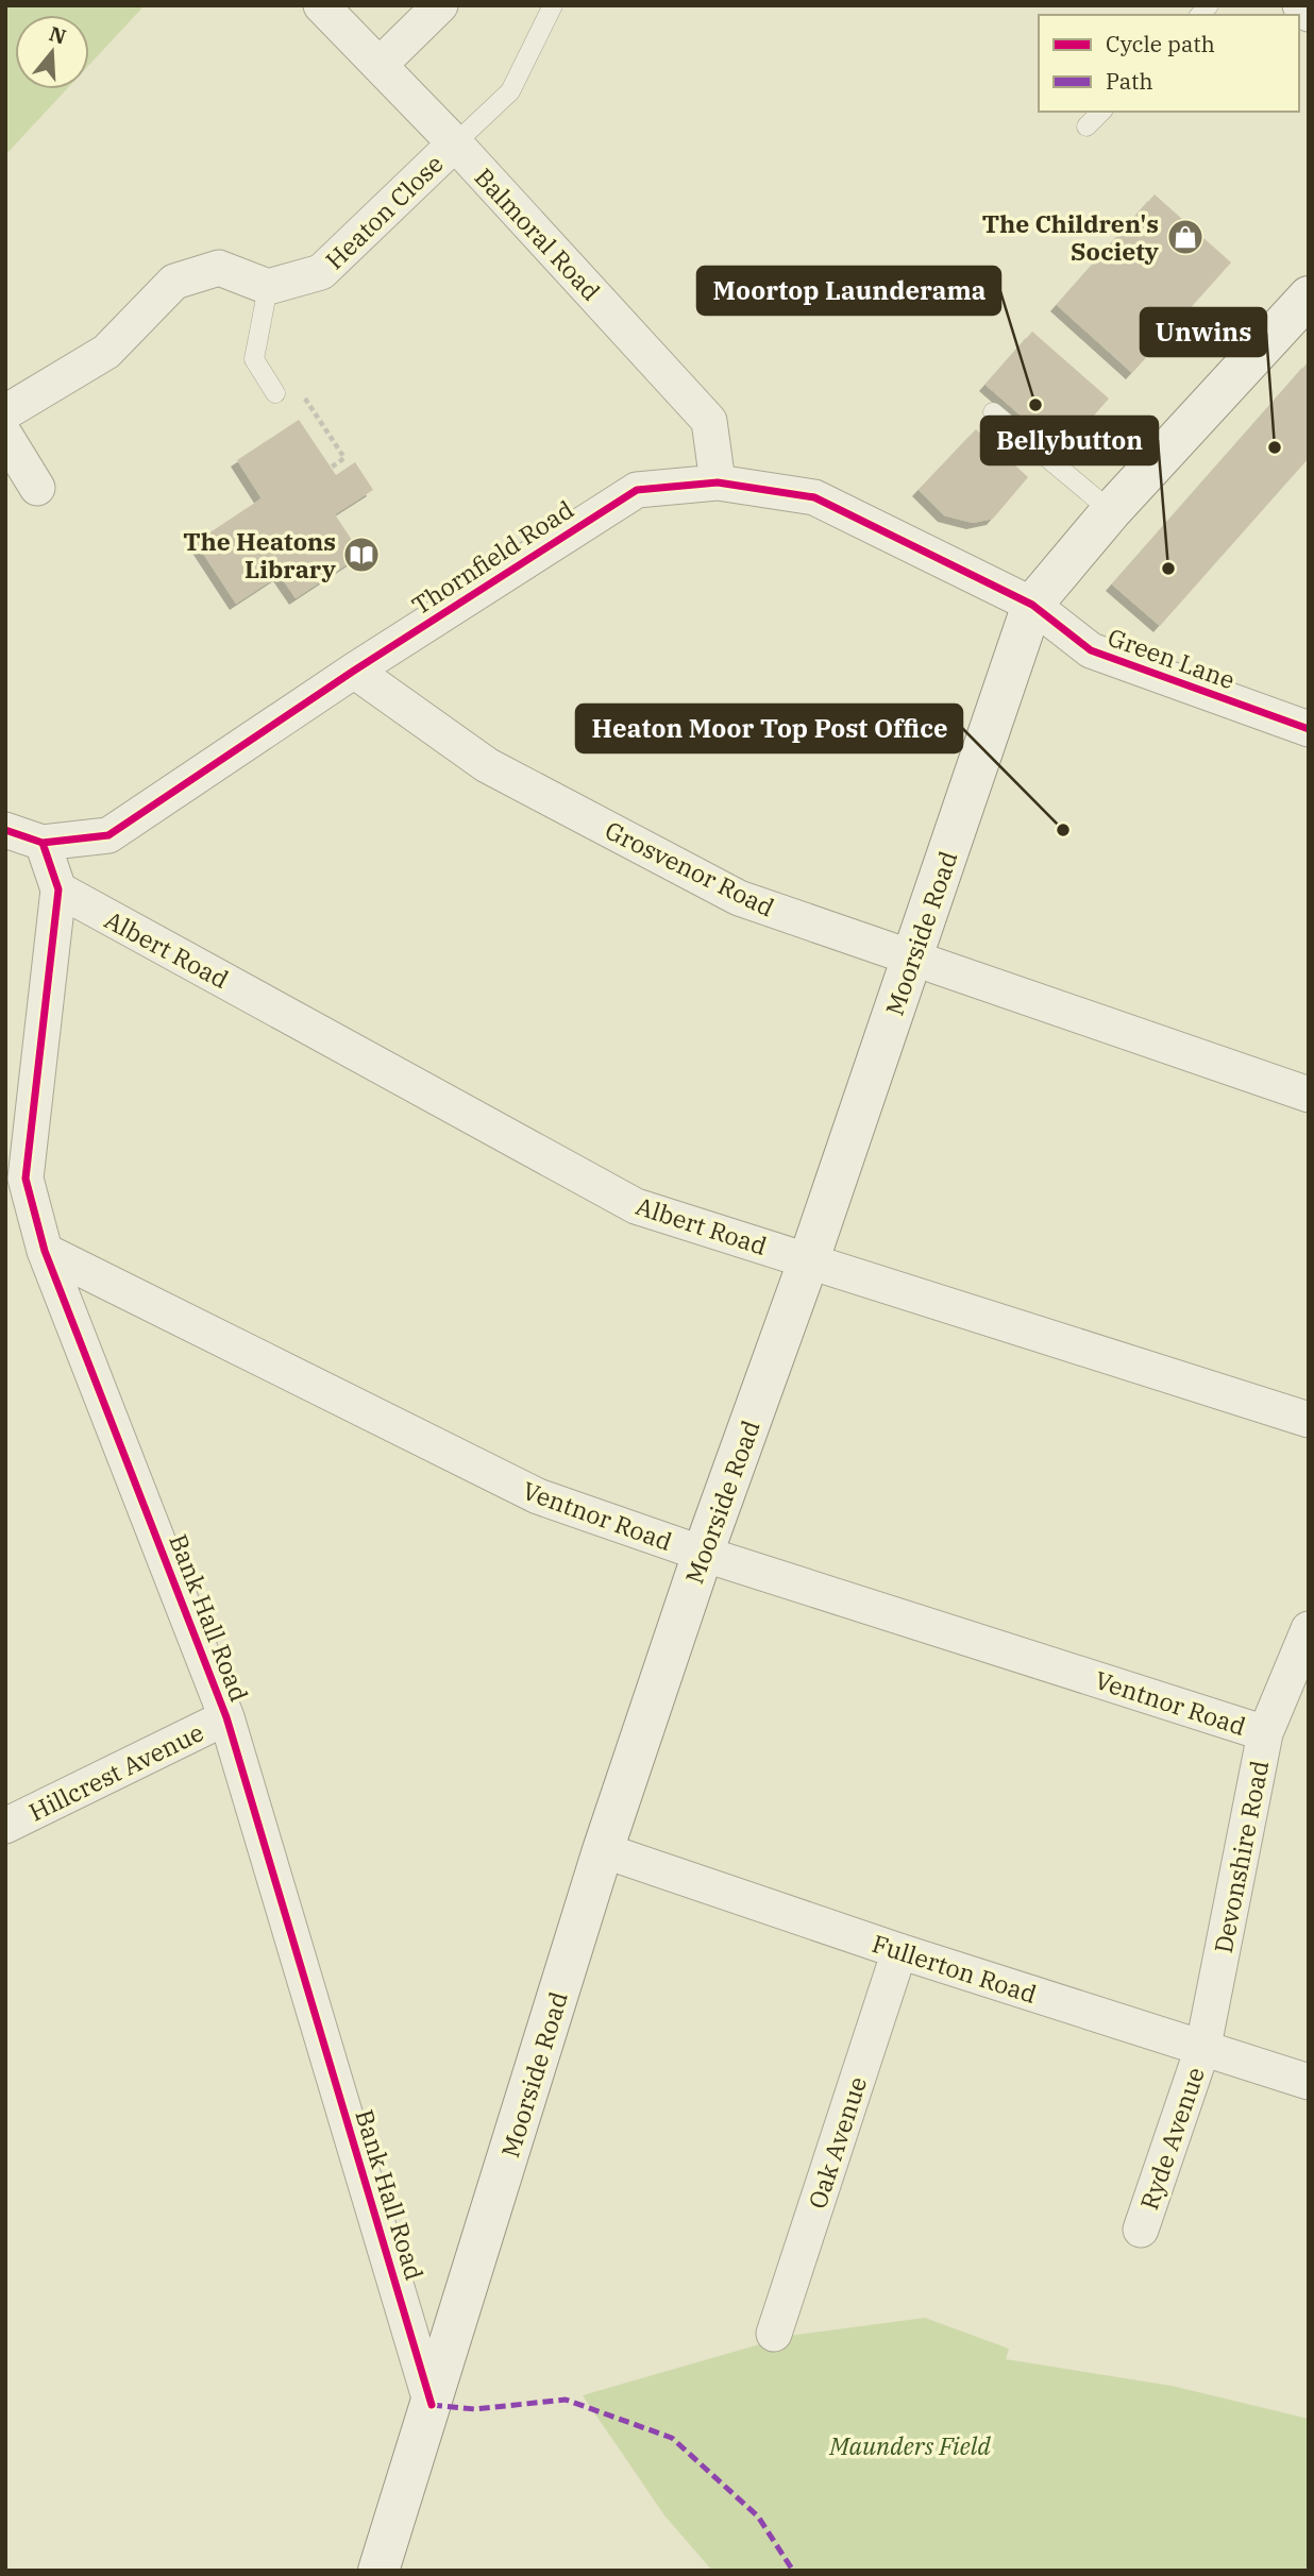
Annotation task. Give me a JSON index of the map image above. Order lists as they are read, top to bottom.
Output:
{
  "streets": {
    "main road": ["Moorside Road"],
    "street": [
      "Heaton Close",
      "Balmoral Road",
      "Thornfield Road",
      "Green Lane",
      "Grosvenor Road",
      "Albert Road",
      "Ventnor Road",
      "Bank Hall Road",
      "Hillcrest Avenue",
      "Devonshire Road",
      "Fullerton Road",
      "Ryde Avenue",
      "Oak Avenue"
    ]
  },
  "crossings": [
    ["Heaton Close", "Balmoral Road"],
    ["Balmoral Road", "Thornfield Road"],
    ["Thornfield Road", "Green Lane"],
    ["Thornfield Road", "Grosvenor Road"],
    ["Thornfield Road", "Moorside Road"],
    ["Thornfield Road", "Bank Hall Road"],
    ["Green Lane", "Moorside Road"],
    ["Grosvenor Road", "Moorside Road"],
    ["Moorside Road", "Albert Road"],
    ["Moorside Road", "Ventnor Road"],
    ["Moorside Road", "Bank Hall Road"],
    ["Moorside Road", "Fullerton Road"],
    ["Albert Road", "Bank Hall Road"],
    ["Ventnor Road", "Bank Hall Road"],
    ["Ventnor Road", "Devonshire Road"],
    ["Bank Hall Road", "Hillcrest Avenue"],
    ["Devonshire Road", "Fullerton Road"],
    ["Devonshire Road", "Ryde Avenue"],
    ["Fullerton Road", "Ryde Avenue"],
    ["Fullerton Road", "Oak Avenue"]
  ],
  "parks": ["Maunders Field"],
  "places": {
    "shop": ["The Children's Society"],
    "other": [
      "Moortop Launderama",
      "Unwins",
      "Bellybutton",
      "Heaton Moor Top Post Office"
    ],
    "library": ["The Heatons Library"]
  },
  "legend": ["Cycle path", "Path"],
  "north": "top"
}
